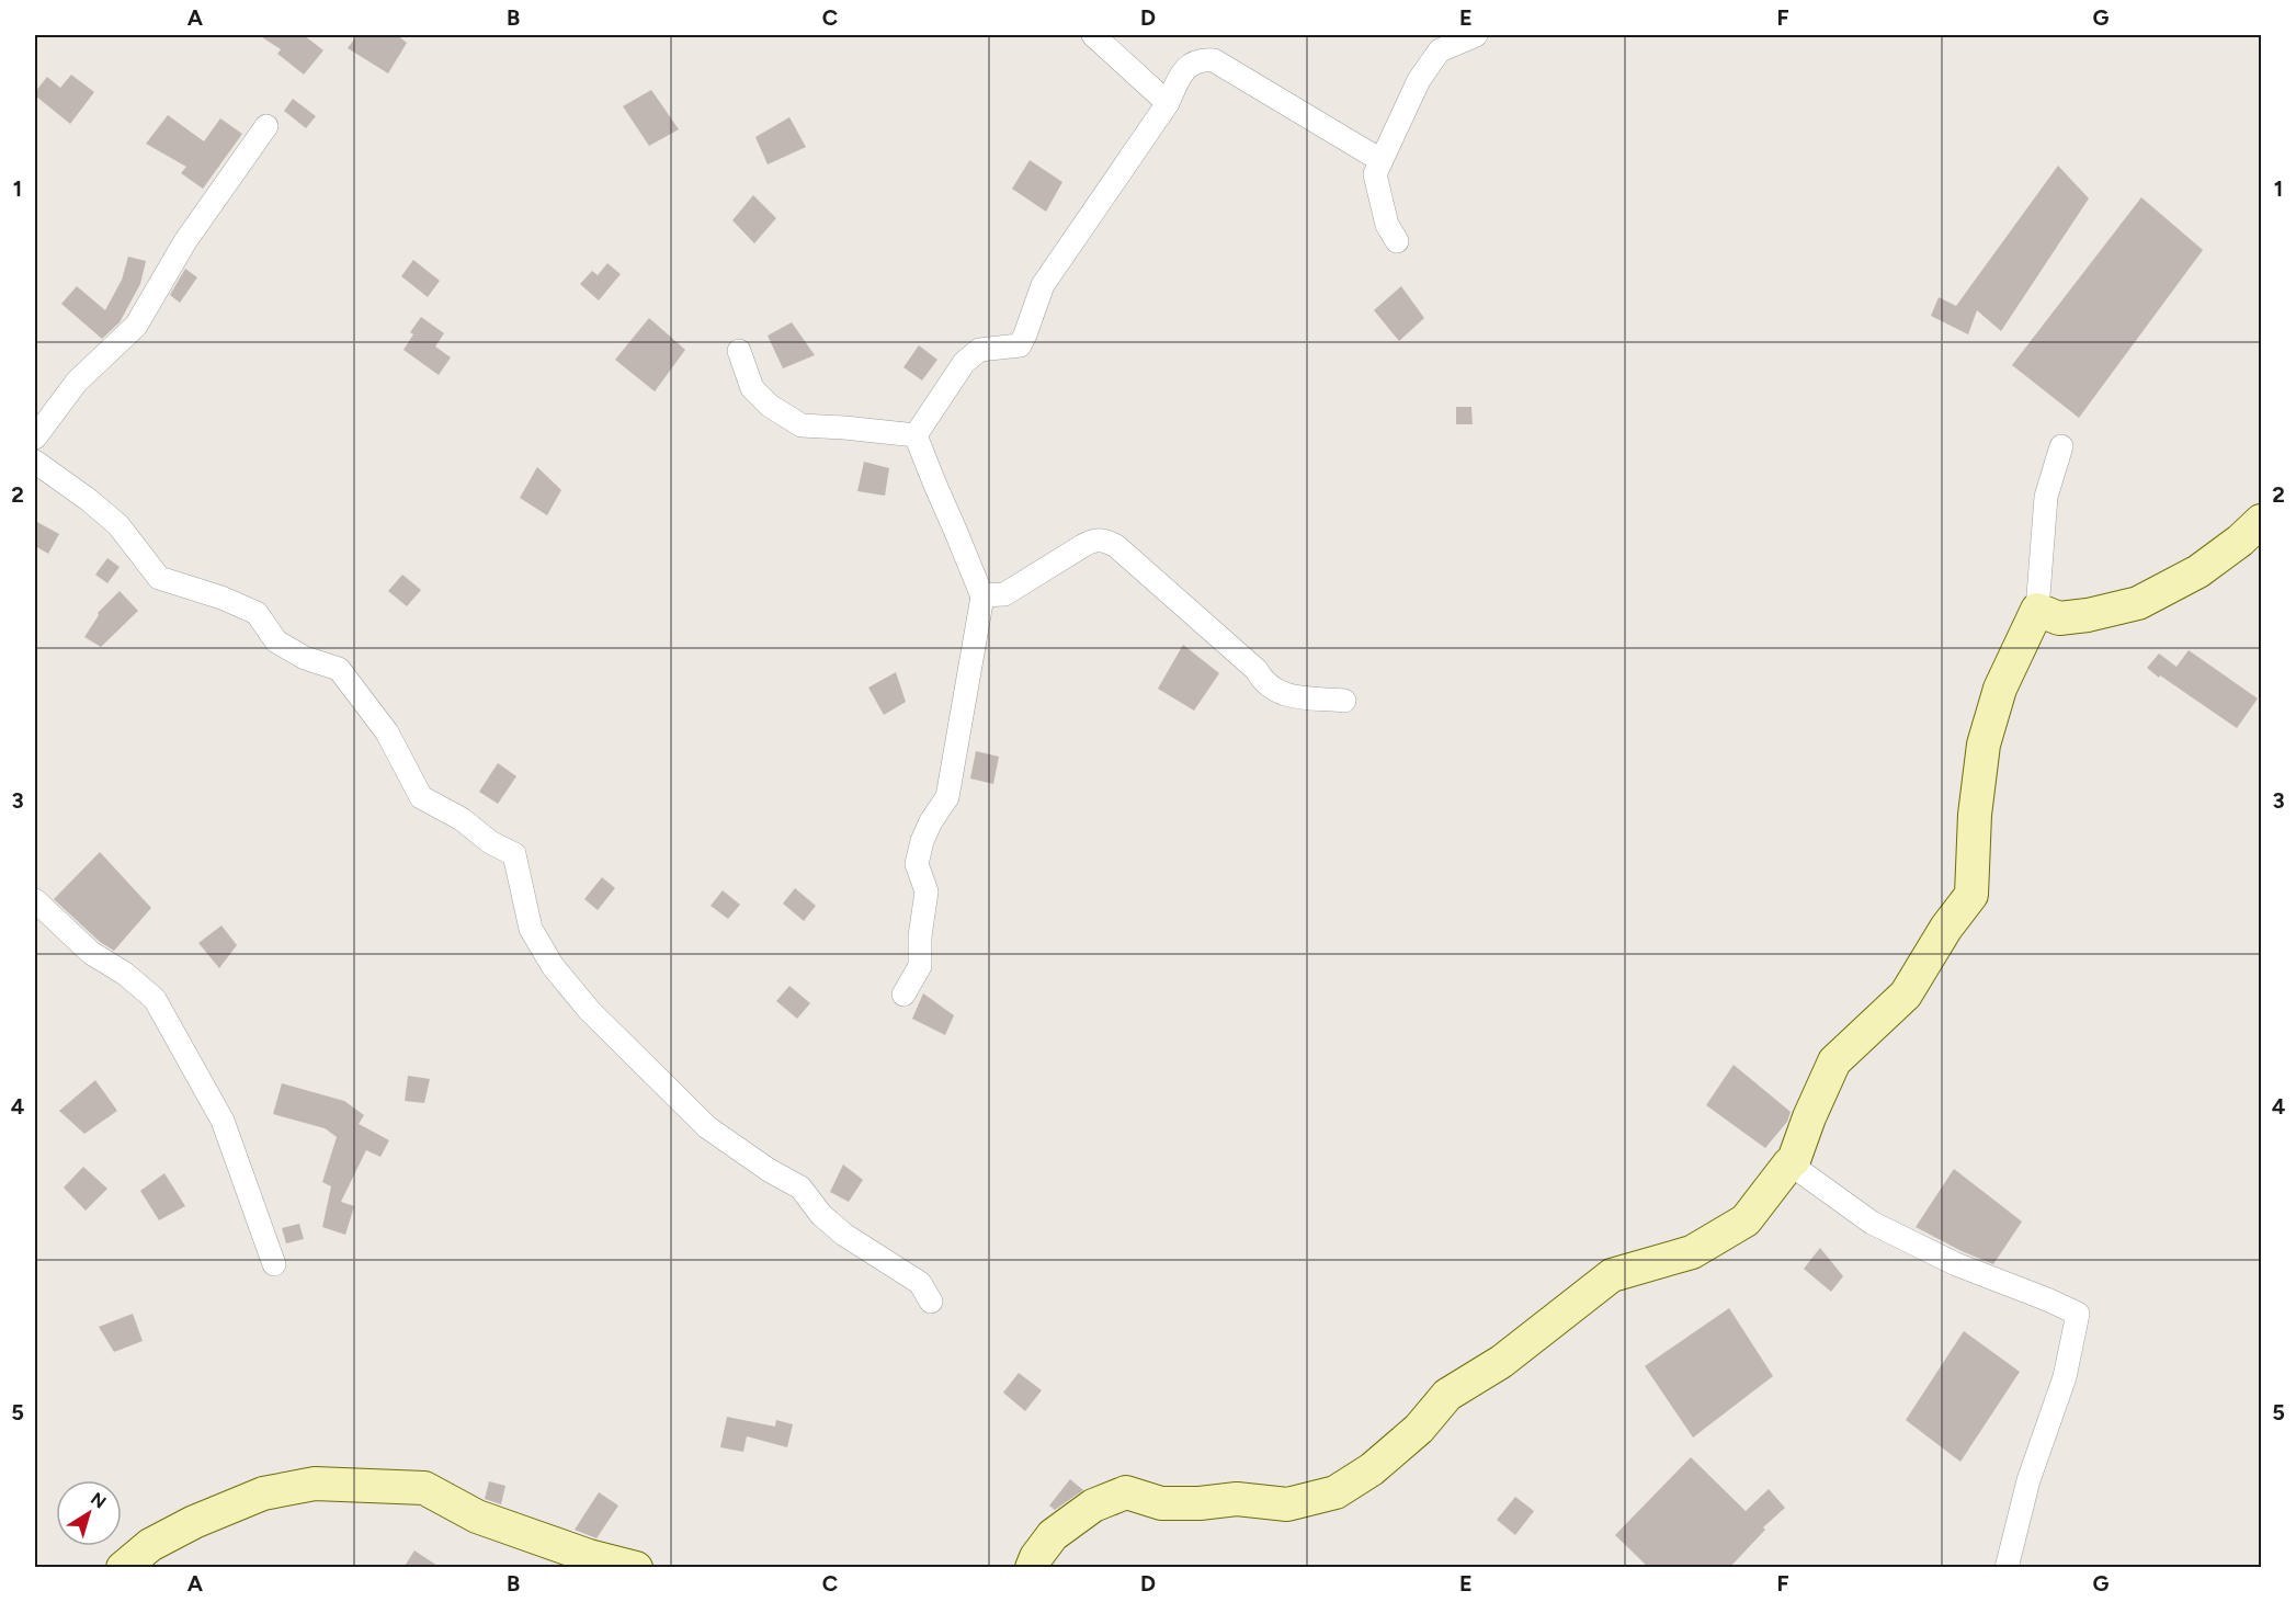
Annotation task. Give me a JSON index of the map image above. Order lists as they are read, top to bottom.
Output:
{
  "north": "top right",
  "grid": {
    "columns": [
      "A",
      "B",
      "C",
      "D",
      "E",
      "F",
      "G"
    ],
    "rows": [
      "1",
      "2",
      "3",
      "4",
      "5"
    ]
  }
}
